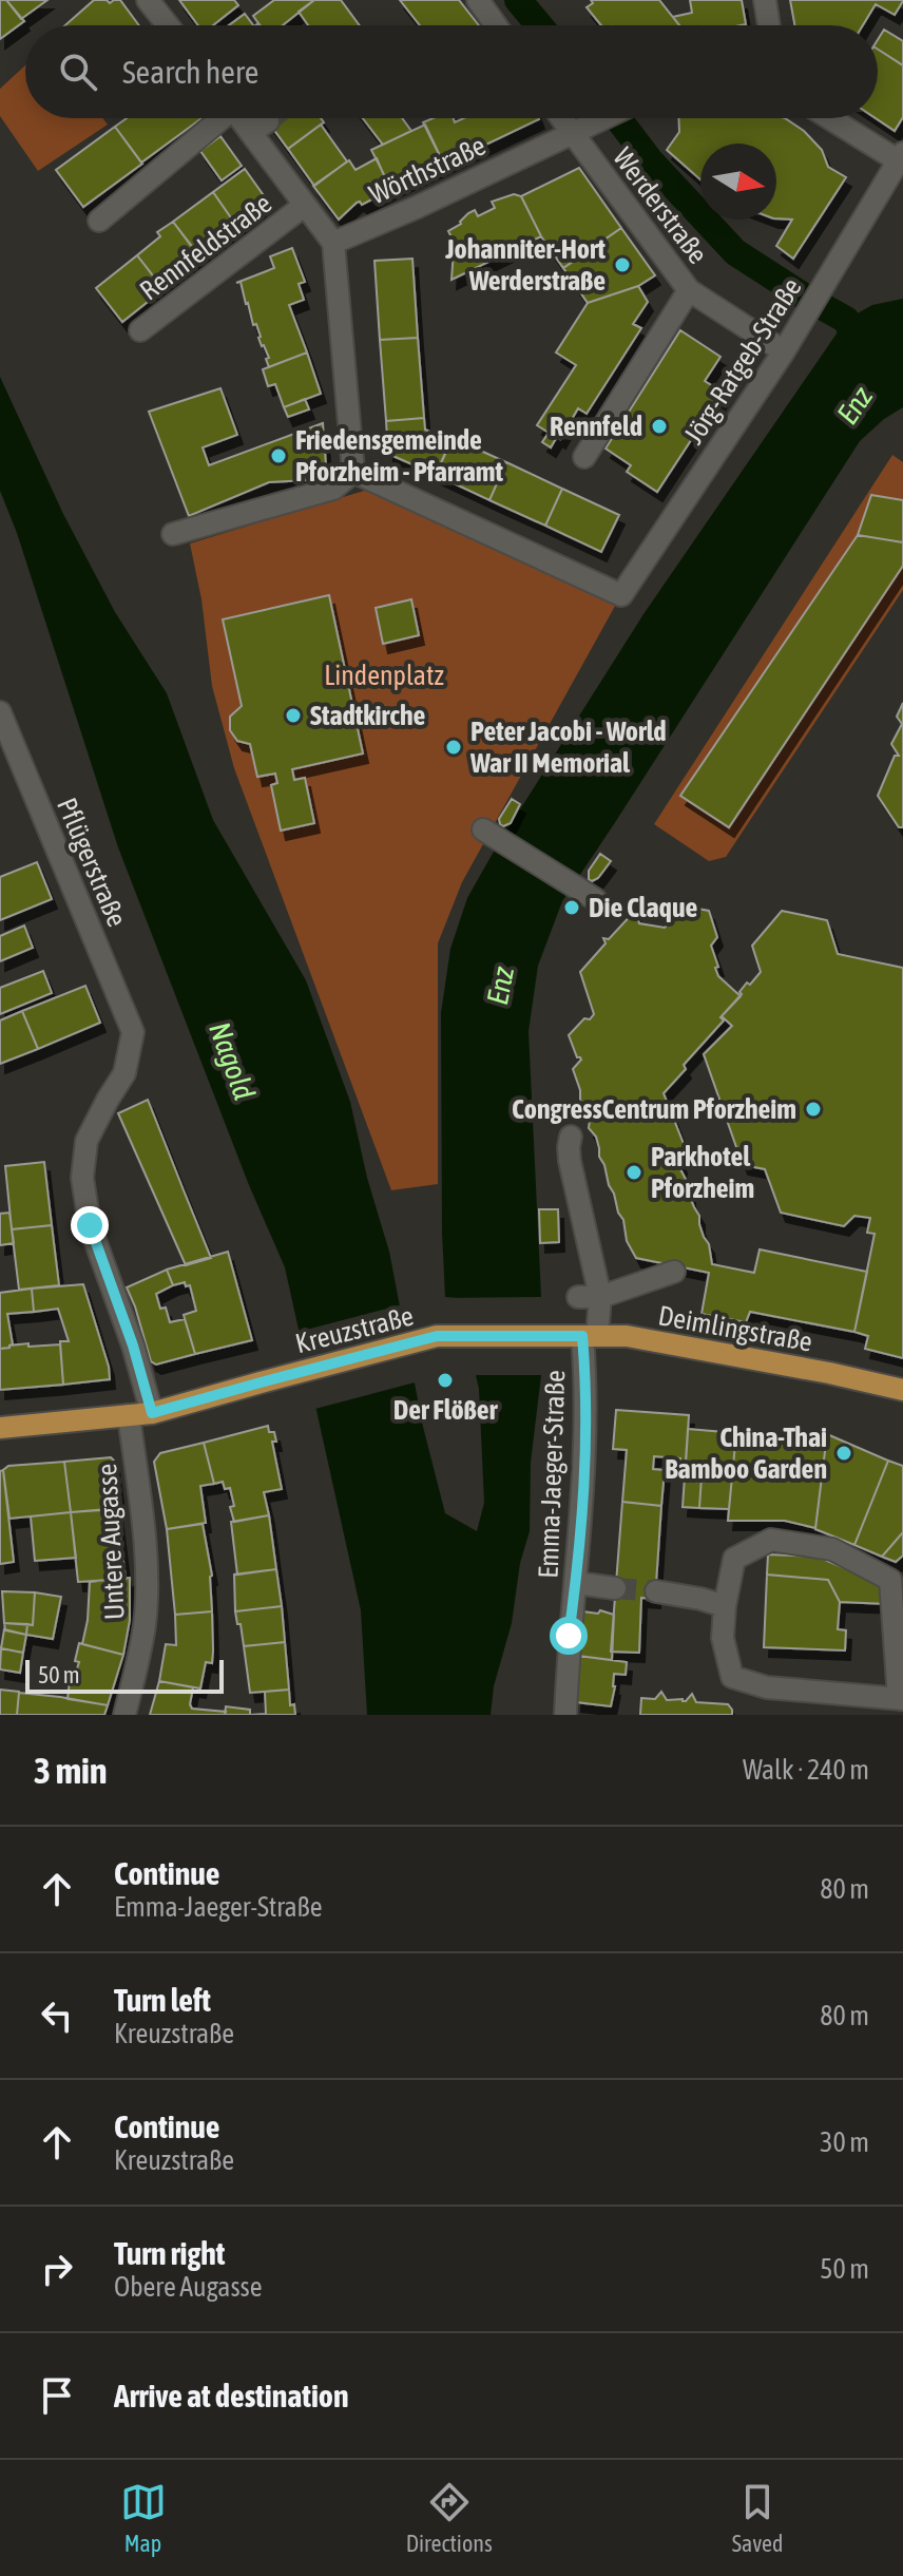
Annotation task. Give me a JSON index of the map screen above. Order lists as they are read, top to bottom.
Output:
{
  "streets": {
    "main road": ["Deimlingstraße", "Kreuzstraße"],
    "street": [
      "Wörthstraße",
      "Werderstraße",
      "Rennfeldstraße",
      "Jörg-Ratgeb-Straße",
      "Pflügerstraße",
      "Emma-Jaeger-Straße",
      "Untere Augasse"
    ]
  },
  "crossings": [
    ["Wörthstraße", "Werderstraße"],
    ["Wörthstraße", "Rennfeldstraße"],
    ["Werderstraße", "Jörg-Ratgeb-Straße"],
    ["Pflügerstraße", "Kreuzstraße"],
    ["Deimlingstraße", "Kreuzstraße"],
    ["Deimlingstraße", "Emma-Jaeger-Straße"],
    ["Kreuzstraße", "Emma-Jaeger-Straße"],
    ["Kreuzstraße", "Untere Augasse"]
  ],
  "water": ["Enz", "Nagold"],
  "parks": ["Lindenplatz"],
  "places": [
    "Johanniter-Hort Werderstraße",
    "Rennfeld",
    "Friedensgemeinde Pforzheim - Pfarramt",
    "Stadtkirche",
    "Peter Jacobi - World War II Memorial",
    "Die Claque",
    "CongressCentrum Pforzheim",
    "Parkhotel Pforzheim",
    "Der Flößer",
    "China-Thai Bamboo Garden"
  ],
  "scale_bar": "50 m",
  "north": "right",
  "page": {
    "search": "Search here",
    "scale": "50 m",
    "heading": ["3 min", "Walk · 240 m"],
    "list": [
      ["Continue", "Emma-Jaeger-Straße", "80 m"],
      ["Turn left", "Kreuzstraße", "80 m"],
      ["Continue", "Kreuzstraße", "30 m"],
      ["Turn right", "Obere Augasse", "50 m"],
      "Arrive at destination"
    ],
    "nav": ["Map", "Directions", "Saved"]
  }
}
